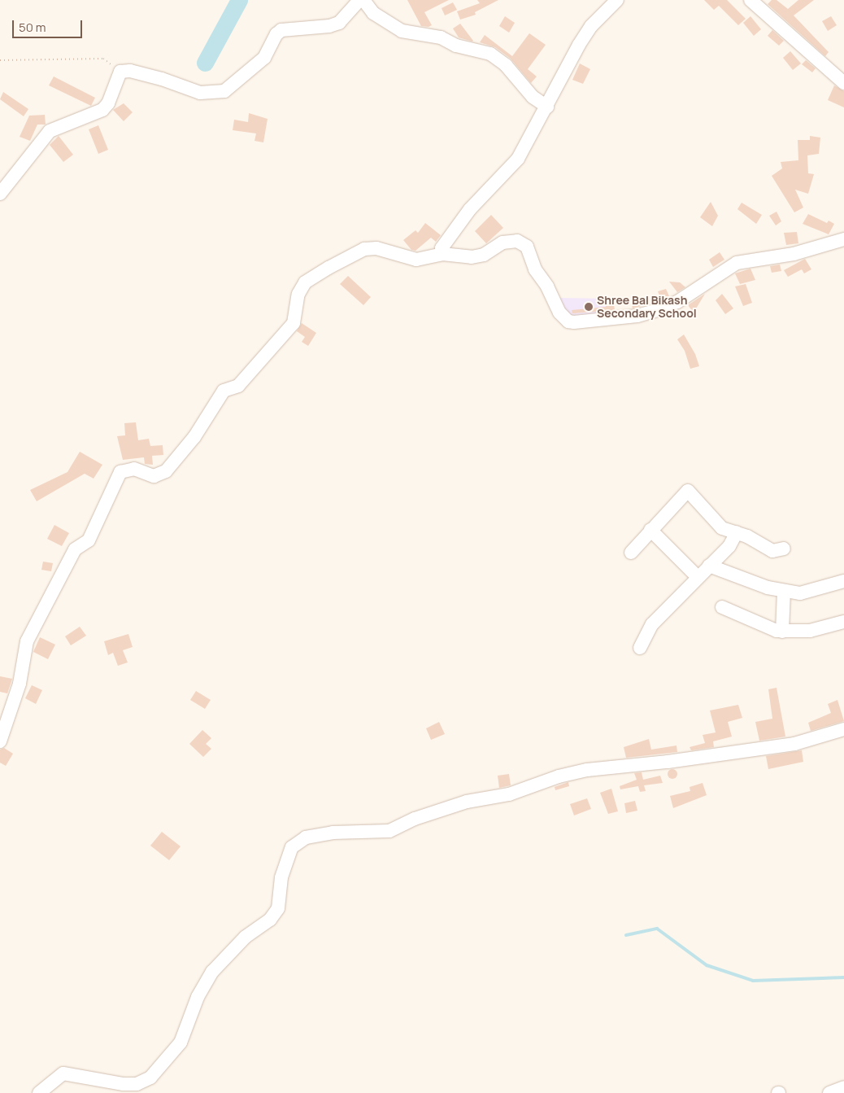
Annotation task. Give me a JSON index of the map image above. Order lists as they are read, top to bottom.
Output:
{
  "places": ["Shree Bal Bikash Secondary School"],
  "scale_bar": "50 m"
}
